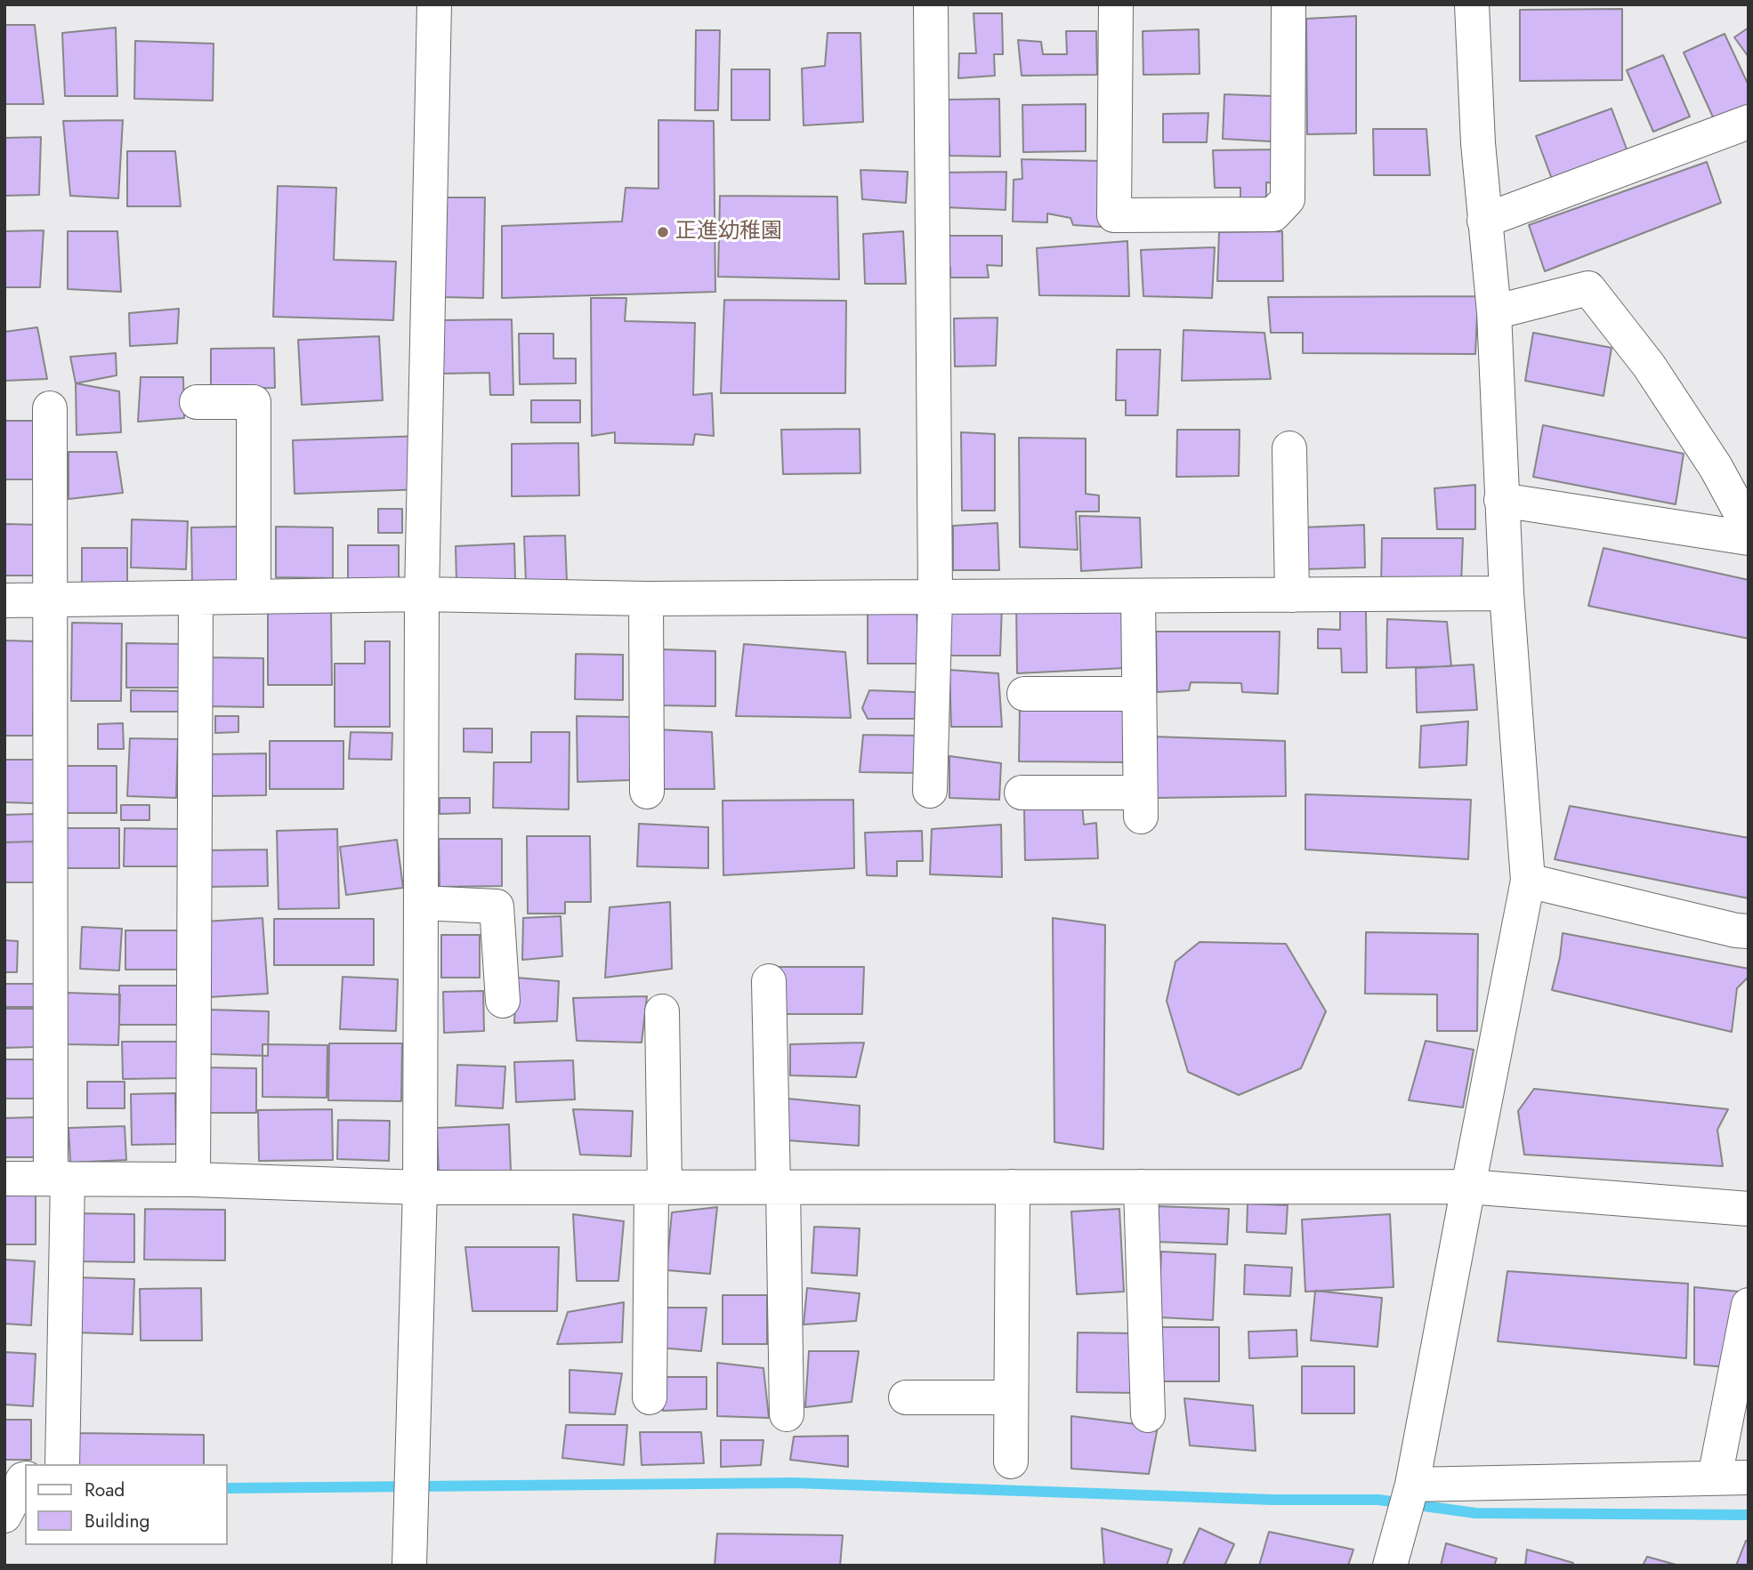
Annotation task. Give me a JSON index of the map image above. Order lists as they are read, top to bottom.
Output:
{
  "places": ["正進幼稚園"],
  "legend": ["Road", "Building"]
}
